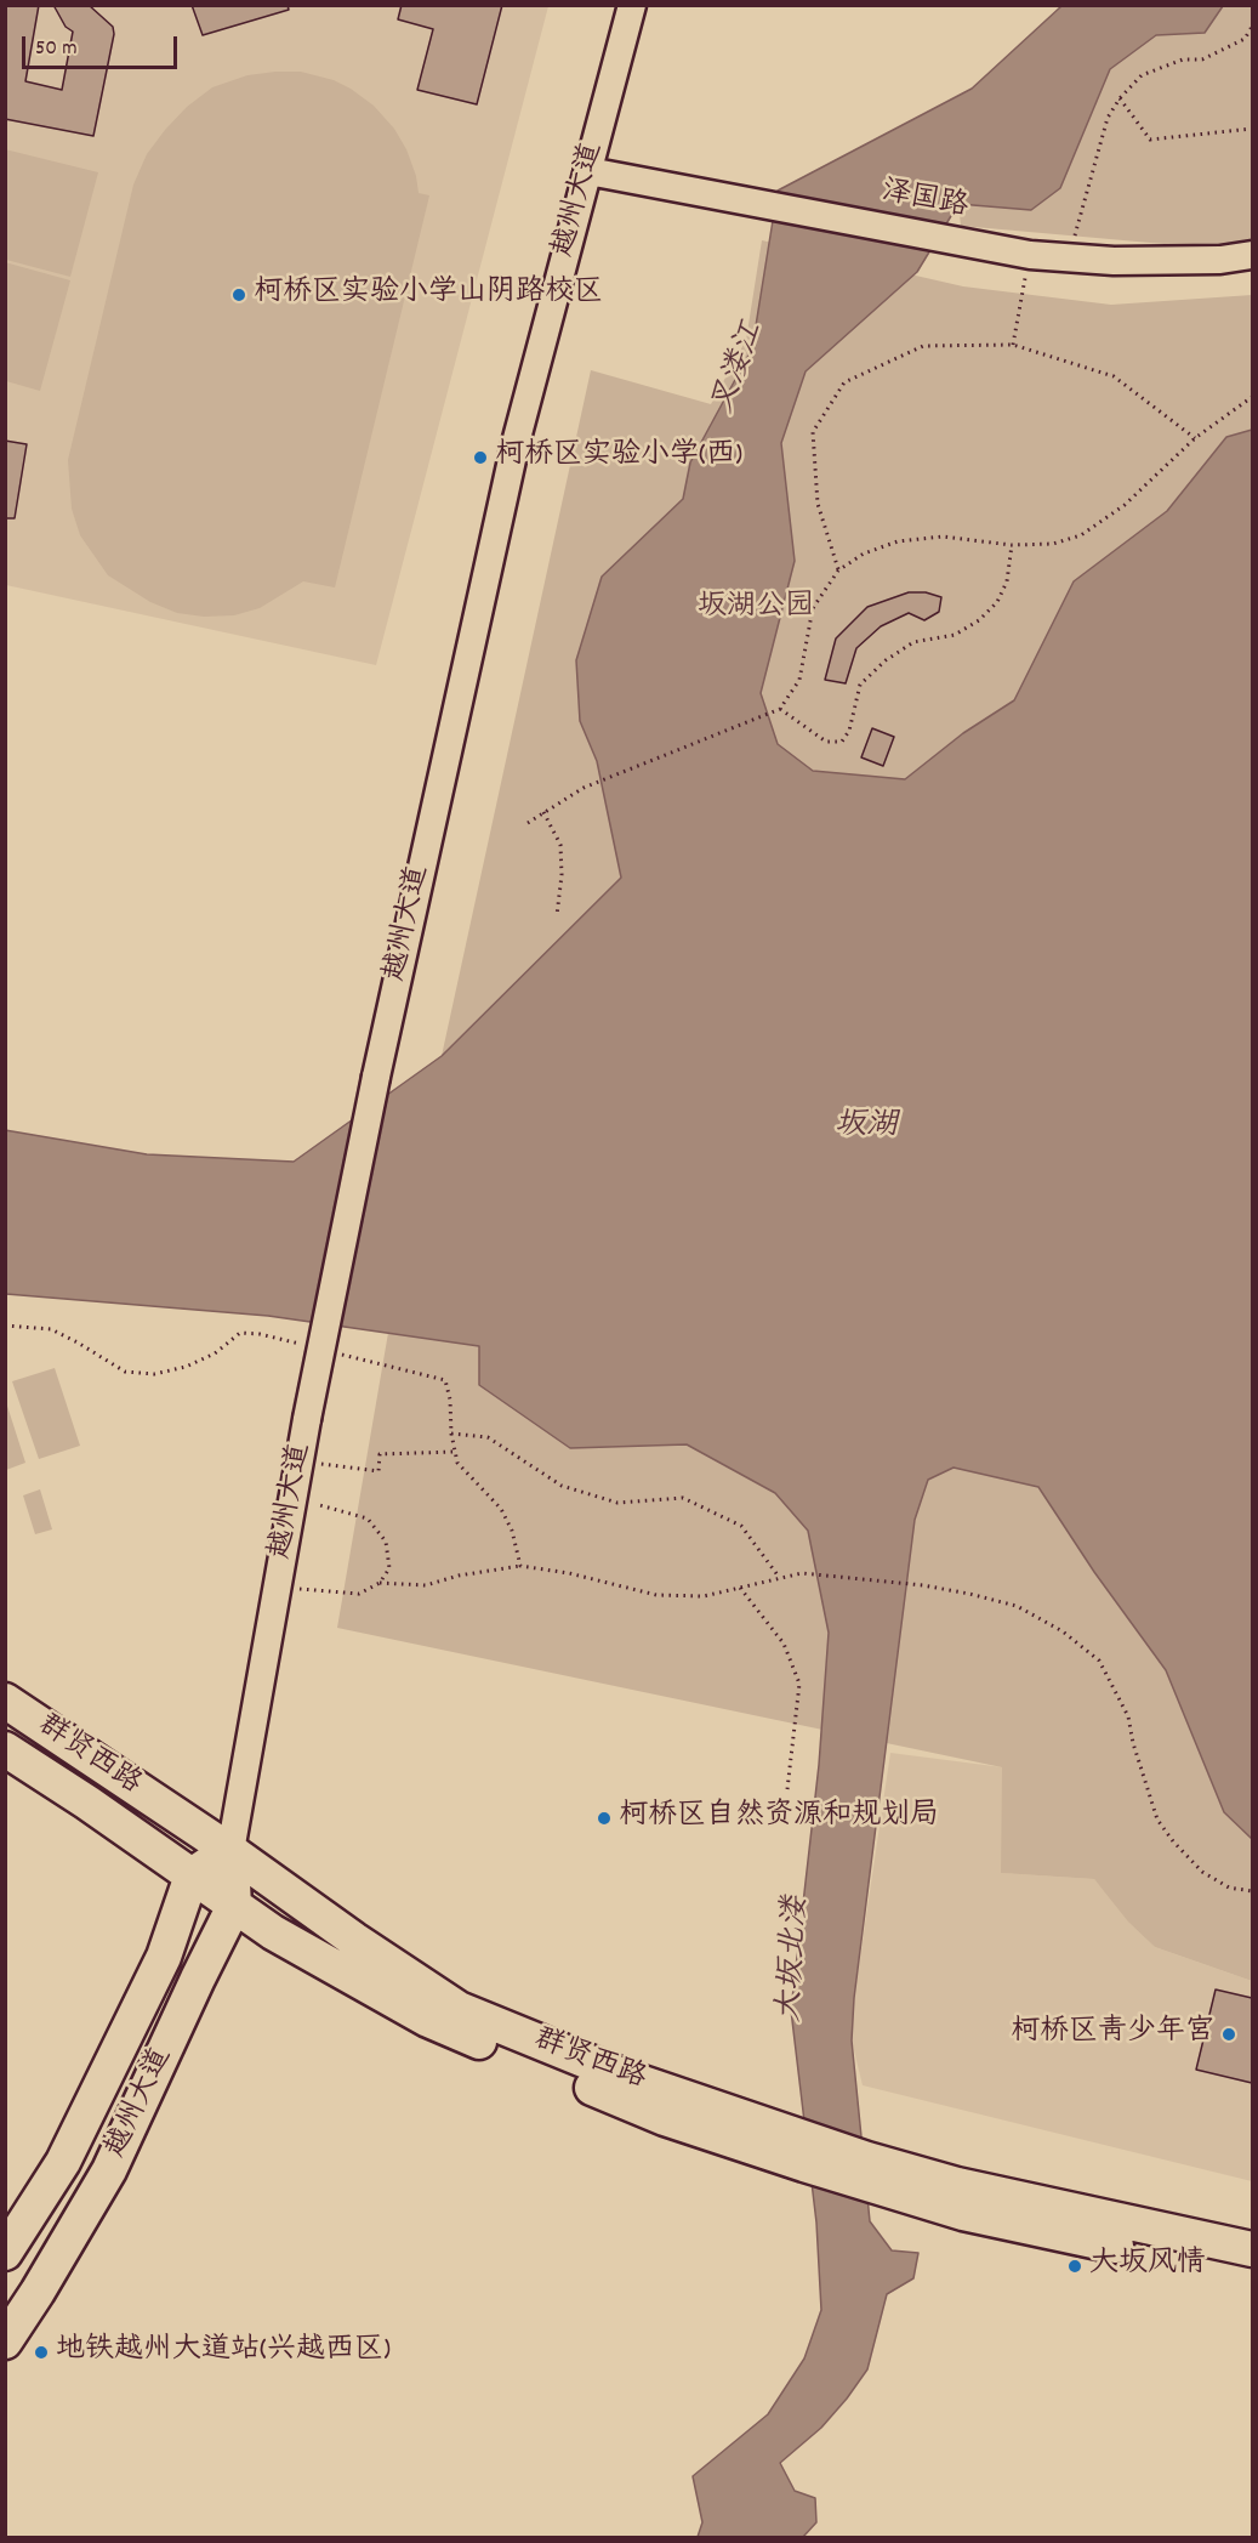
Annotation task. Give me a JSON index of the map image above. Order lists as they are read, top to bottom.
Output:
{
  "streets": {
    "main road": ["越州大道", "群贤西路"],
    "street": ["泽国路"]
  },
  "crossings": [
    ["越州大道", "泽国路"],
    ["越州大道", "群贤西路"]
  ],
  "water": ["叉溇江", "坂湖", "大坂北溇"],
  "parks": ["坂湖公园"],
  "places": [
    "柯桥区实验小学山阴路校区",
    "柯桥区实验小学(西)",
    "柯桥区自然资源和规划局",
    "柯桥区青少年宫",
    "大坂风情",
    "地铁越州大道站(兴越西区)"
  ],
  "scale_bar": "50 m"
}
